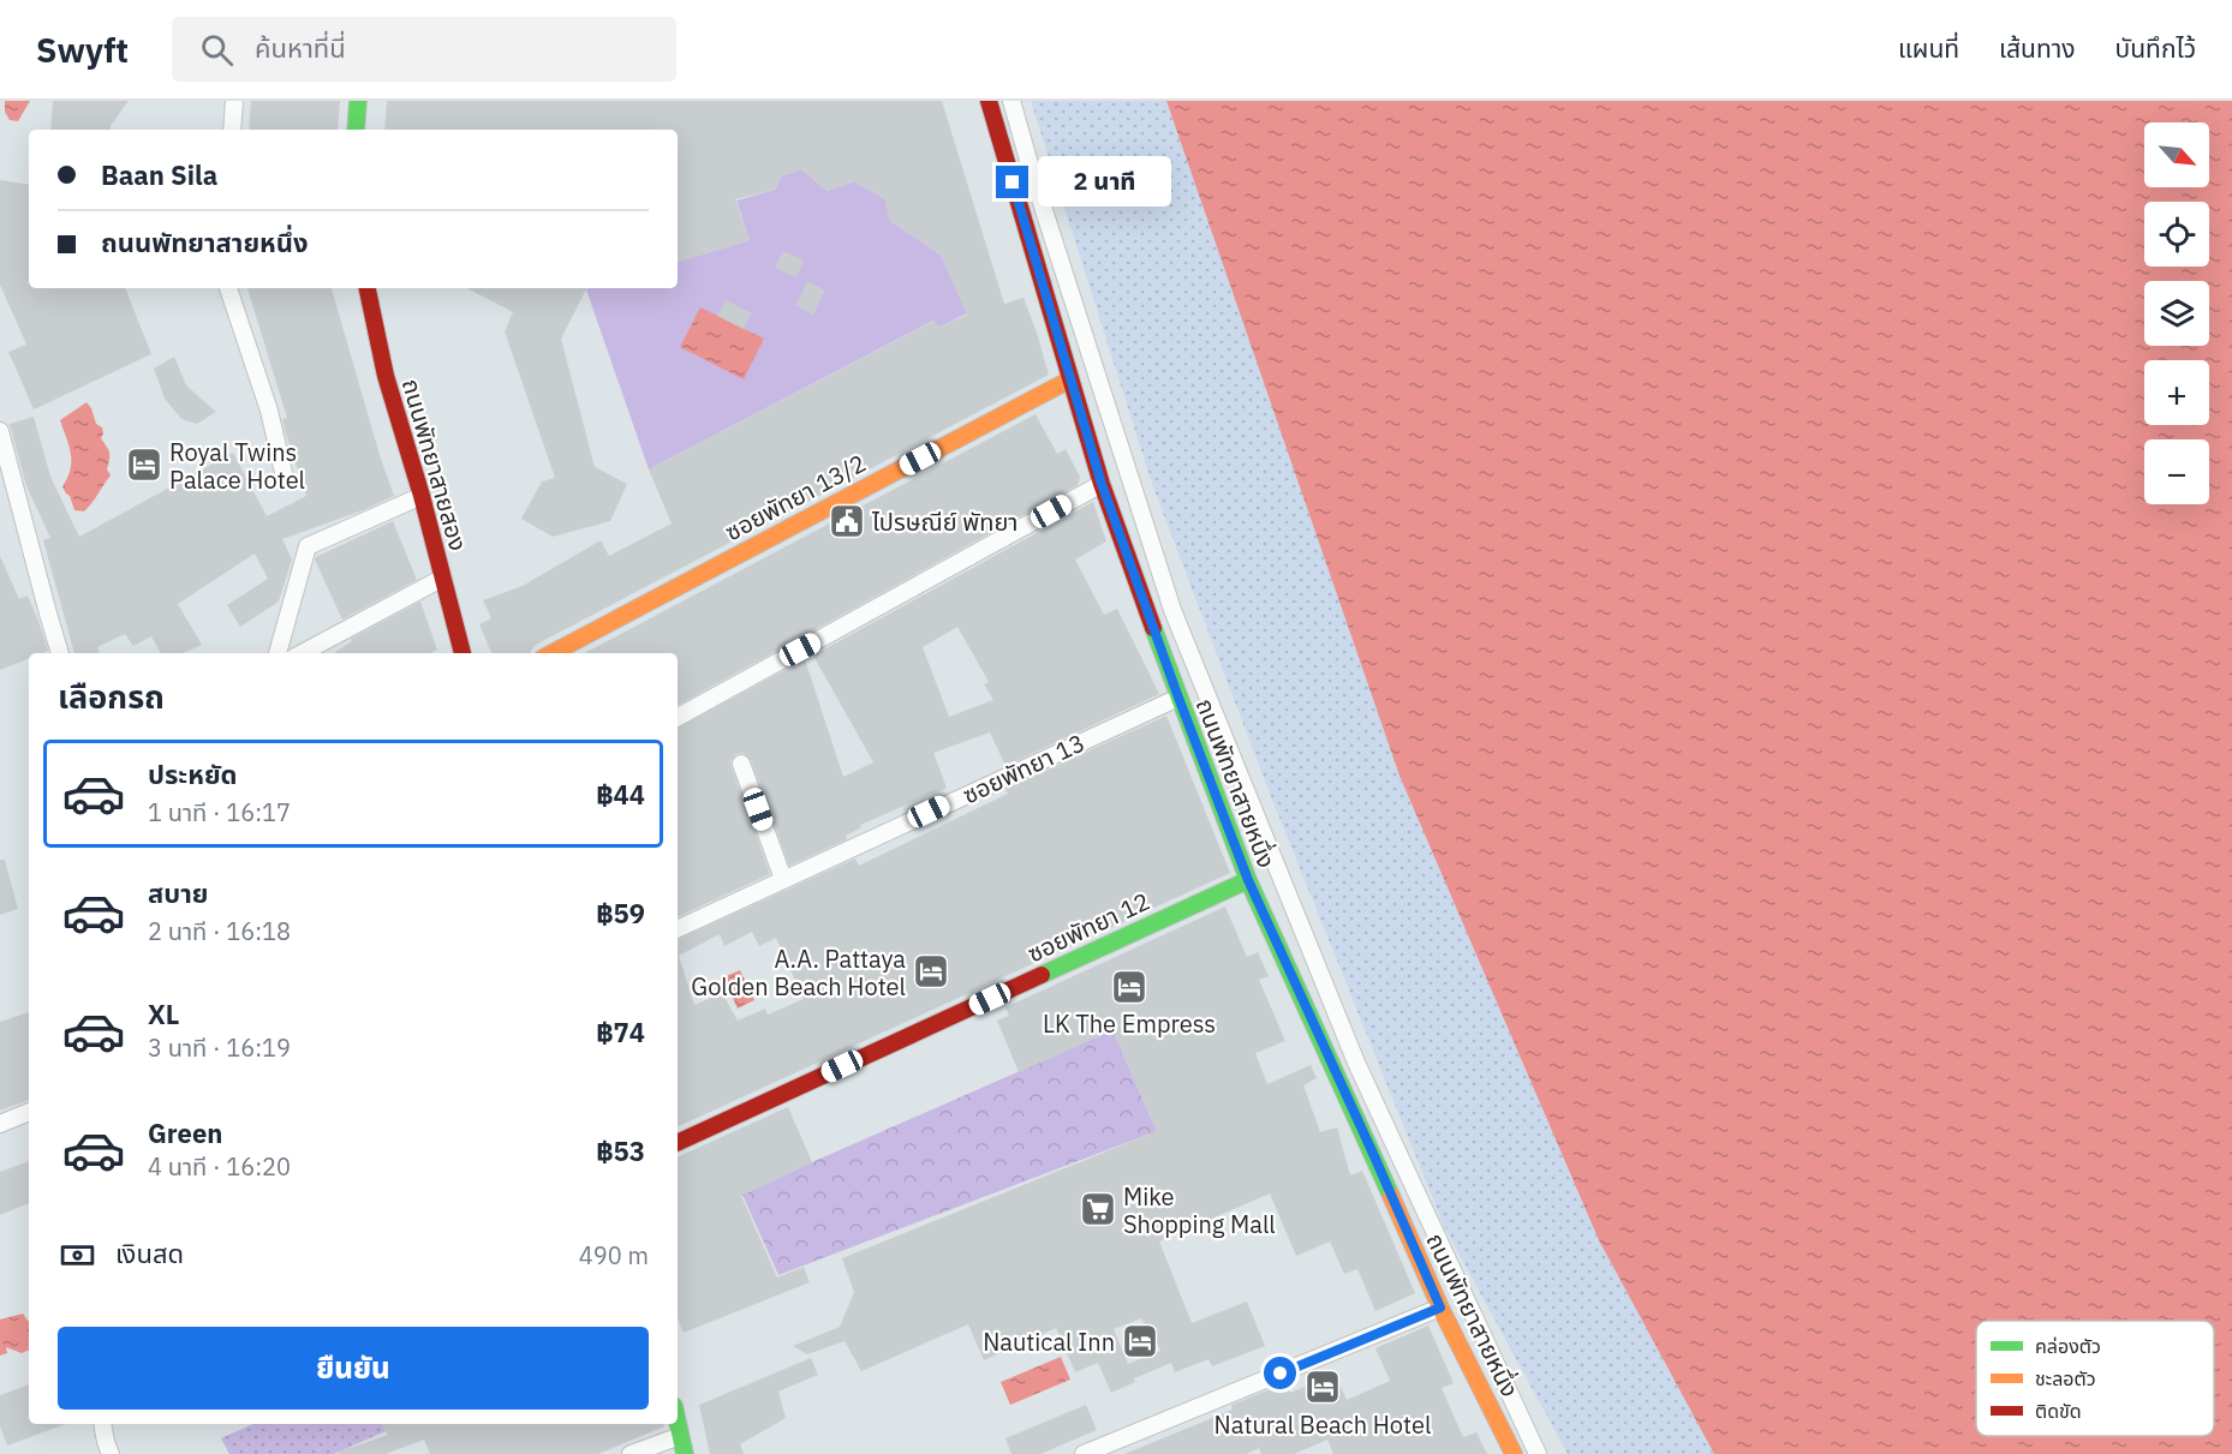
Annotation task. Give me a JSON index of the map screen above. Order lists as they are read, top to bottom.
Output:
{
  "streets": {
    "main road": [
      "ถนนพัทยาสายสอง",
      "ซอยพัทยา 13/2",
      "ถนนพัทยาสายหนึ่ง",
      "ซอยพัทยา 12"
    ],
    "street": ["ซอยพัทยา 13"]
  },
  "crossings": [
    ["ซอยพัทยา 13/2", "ถนนพัทยาสายหนึ่ง"],
    ["ซอยพัทยา 13", "ถนนพัทยาสายหนึ่ง"],
    ["ถนนพัทยาสายหนึ่ง", "ซอยพัทยา 12"]
  ],
  "places": {
    "hotel": [
      "Royal Twins Palace Hotel",
      "A.A. Pattaya Golden Beach Hotel",
      "LK The Empress",
      "Nautical Inn",
      "Natural Beach Hotel"
    ],
    "public building": ["ไปรษณีย์ พัทยา"],
    "supermarket": ["Mike Shopping Mall"]
  },
  "legend": ["คล่องตัว", "ชะลอตัว", "ติดขัด"],
  "north": "bottom right",
  "page": {
    "header": "Swyft",
    "search": "ค้นหาที่นี่",
    "nav": ["แผนที่", "เส้นทาง", "บันทึกไว้"],
    "map_buttons": ["+", "−"],
    "banner": ["Baan Sila", "ถนนพัทยาสายหนึ่ง"],
    "bubble": "2 นาที",
    "heading": "เลือกรถ",
    "list": [
      {
        "name": "ประหยัด",
        "note": "1 นาที · 16:17",
        "value": "฿44"
      },
      {
        "name": "สบาย",
        "note": "2 นาที · 16:18",
        "value": "฿59"
      },
      {
        "name": "XL",
        "note": "3 นาที · 16:19",
        "value": "฿74"
      },
      {
        "name": "Green",
        "note": "4 นาที · 16:20",
        "value": "฿53"
      }
    ],
    "pay": ["เงินสด", "490 m"],
    "buttons": "ยืนยัน"
  }
}
